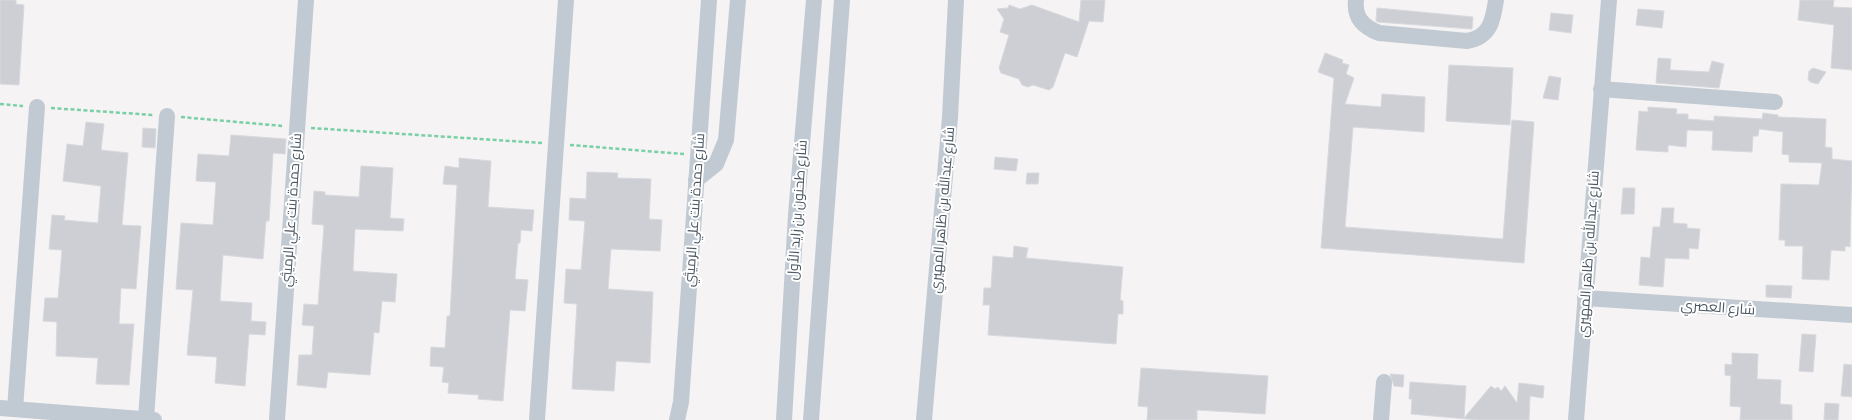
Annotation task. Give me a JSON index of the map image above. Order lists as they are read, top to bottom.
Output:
{
  "streets": {
    "street": [
      "شارع حمدة بنت علي الرميثي",
      "شارع طحنون بن زايد الأول",
      "شارع عبدالله بن ظاهر المهيري",
      "شارع العصري"
    ]
  },
  "crossings": [
    ["شارع عبدالله بن ظاهر المهيري", "شارع العصري"]
  ]
}
